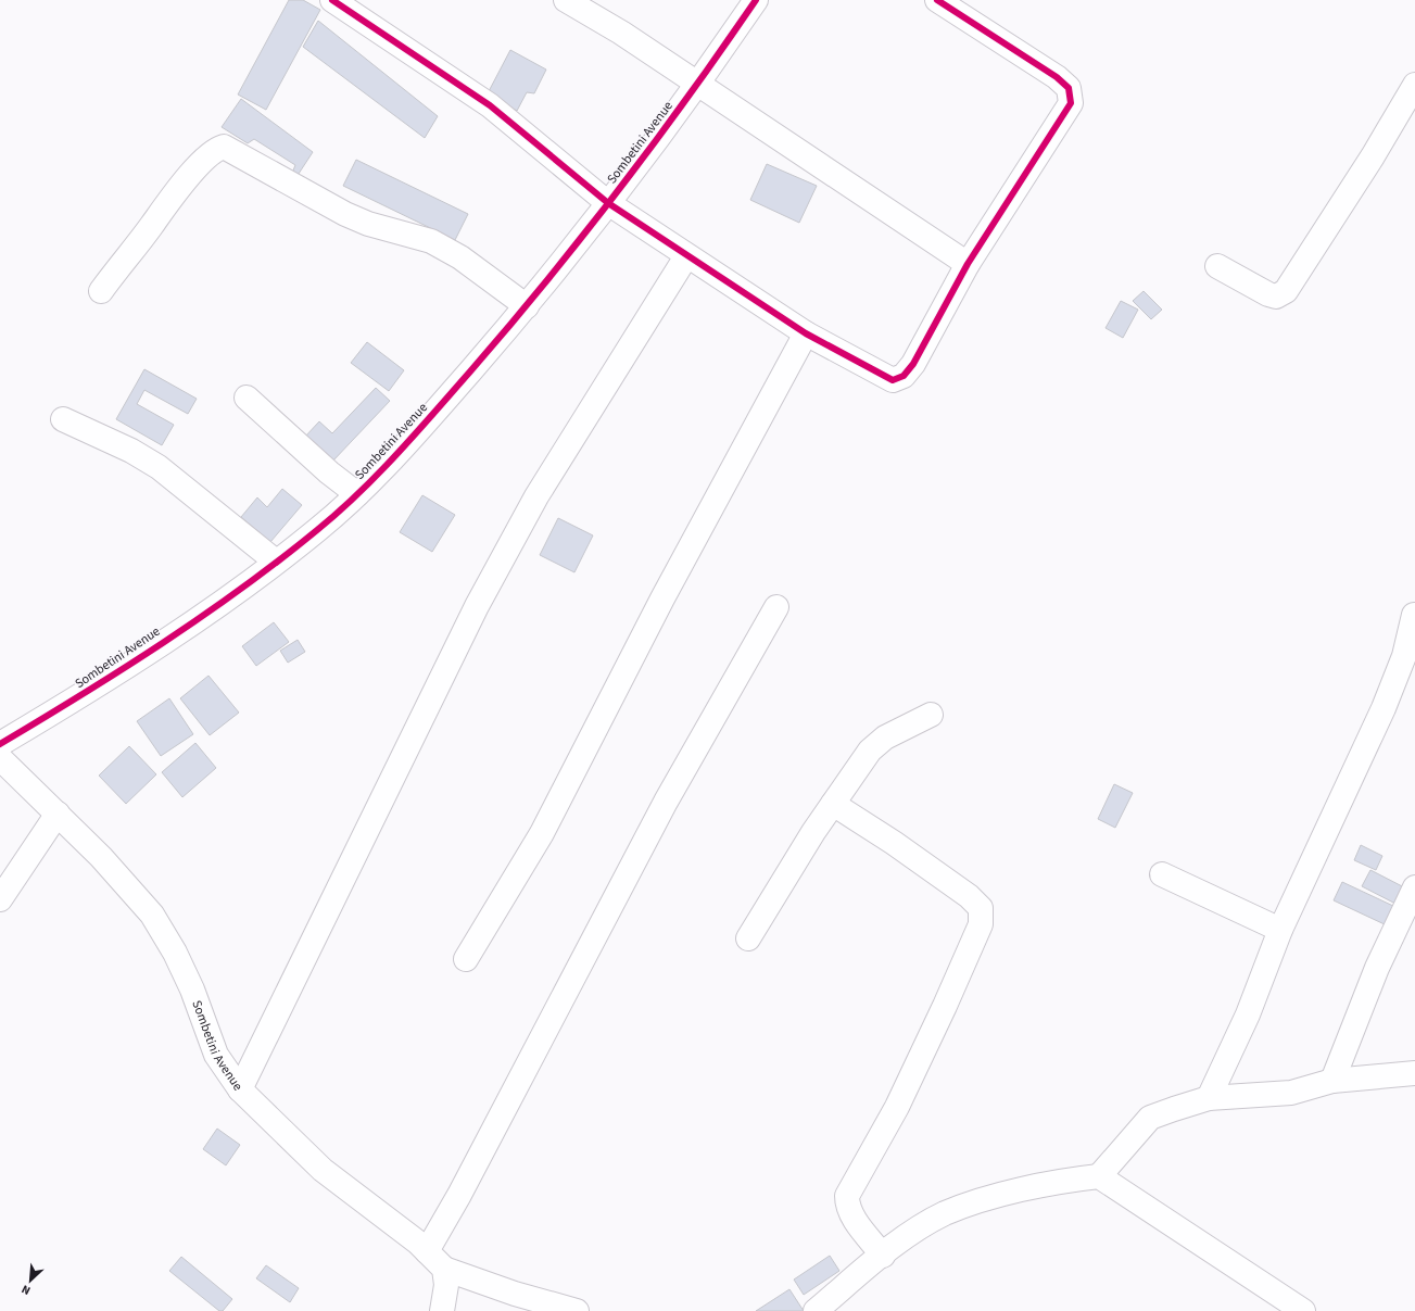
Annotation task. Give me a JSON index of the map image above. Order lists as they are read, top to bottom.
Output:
{
  "streets": {
    "street": ["Sombetini Avenue"]
  },
  "north": "bottom left"
}
